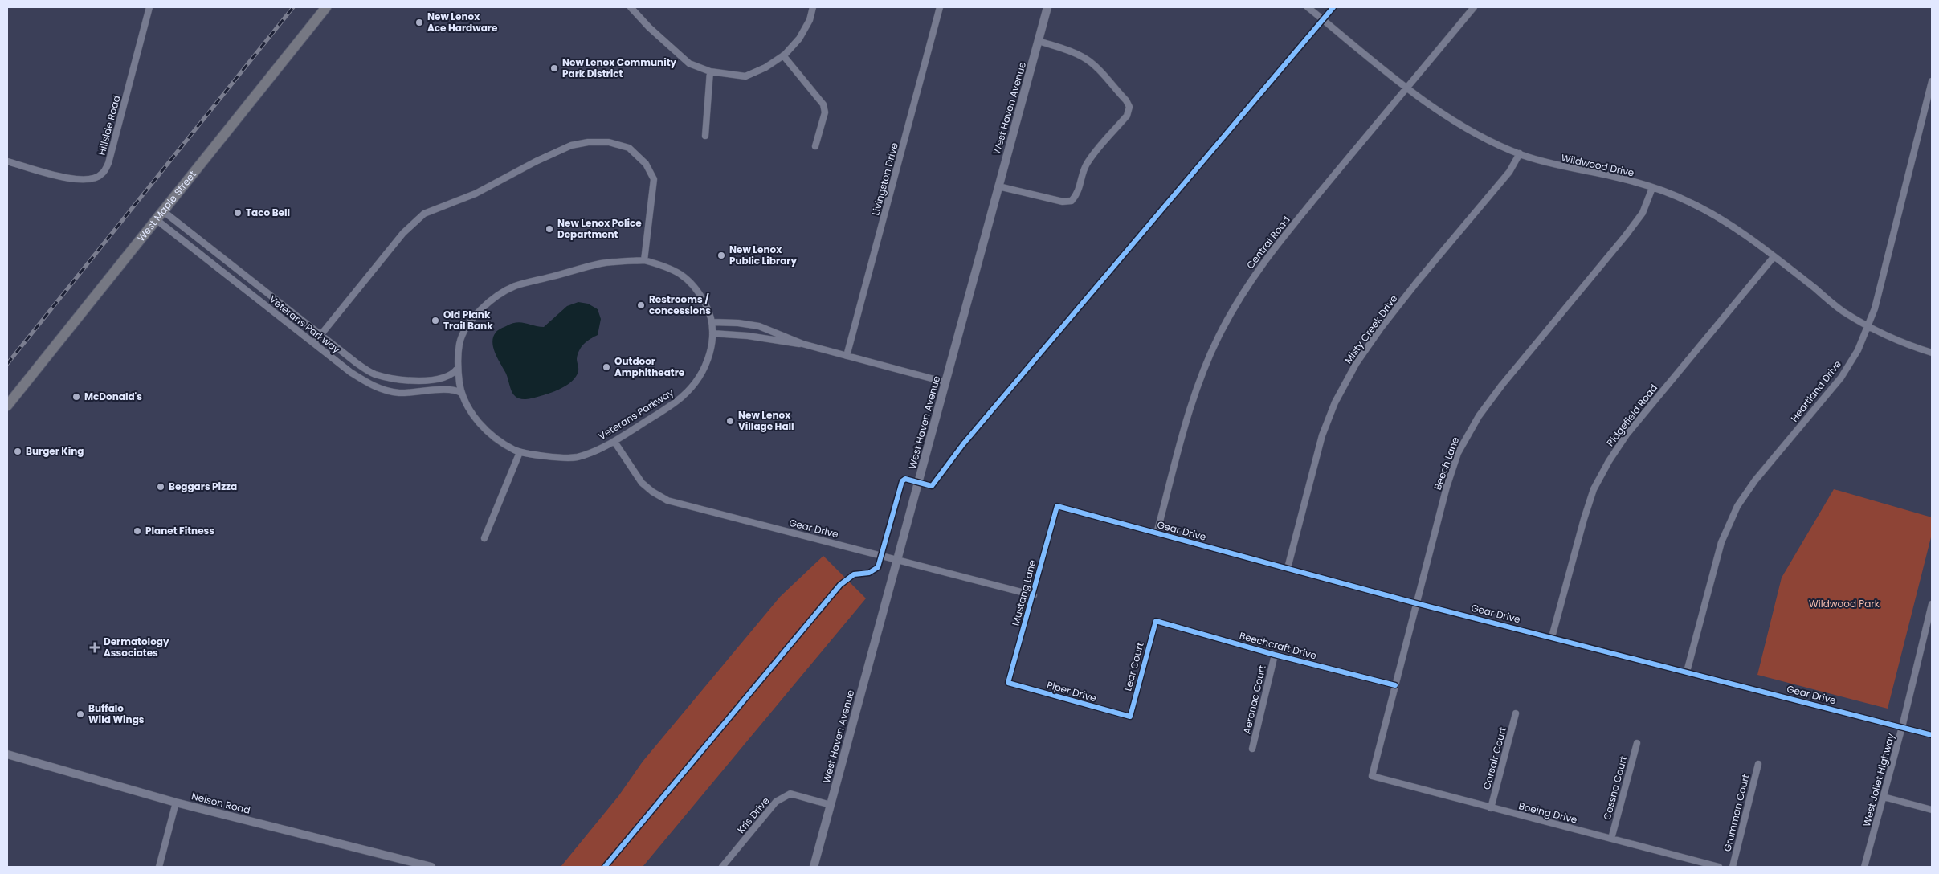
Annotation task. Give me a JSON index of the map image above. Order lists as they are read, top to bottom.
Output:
{
  "streets": {
    "main road": ["West Maple Street"],
    "street": [
      "West Haven Avenue",
      "Hillside Road",
      "Wildwood Drive",
      "Livingston Drive",
      "Central Road",
      "Veterans Parkway",
      "Misty Creek Drive",
      "Heartland Drive",
      "Ridgefield Road",
      "Beech Lane",
      "Gear Drive",
      "Mustang Lane",
      "Beechcraft Drive",
      "Lear Court",
      "Piper Drive",
      "Aeronac Court",
      "Corsair Court",
      "West Joliet Highway",
      "Cessna Court",
      "Nelson Road",
      "Boeing Drive",
      "Grumman Court",
      "Kris Drive"
    ]
  },
  "crossings": [
    ["West Haven Avenue", "Gear Drive"],
    ["West Haven Avenue", "Kris Drive"],
    ["Wildwood Drive", "Central Road"],
    ["Wildwood Drive", "Misty Creek Drive"],
    ["Wildwood Drive", "Heartland Drive"],
    ["Wildwood Drive", "Ridgefield Road"],
    ["Wildwood Drive", "Beech Lane"],
    ["West Maple Street", "Veterans Parkway"],
    ["Central Road", "Gear Drive"],
    ["Veterans Parkway", "Gear Drive"],
    ["Misty Creek Drive", "Gear Drive"],
    ["Heartland Drive", "Gear Drive"],
    ["Ridgefield Road", "Gear Drive"],
    ["Beech Lane", "Gear Drive"],
    ["Beech Lane", "Beechcraft Drive"],
    ["Beech Lane", "Boeing Drive"],
    ["Gear Drive", "Mustang Lane"],
    ["Gear Drive", "West Joliet Highway"],
    ["Mustang Lane", "Piper Drive"],
    ["Beechcraft Drive", "Lear Court"],
    ["Beechcraft Drive", "Aeronac Court"],
    ["Lear Court", "Piper Drive"],
    ["Corsair Court", "Boeing Drive"],
    ["Cessna Court", "Boeing Drive"]
  ],
  "parks": ["Wildwood Park"],
  "places": {
    "other": [
      "New Lenox Ace Hardware",
      "New Lenox Community Park District",
      "Taco Bell",
      "New Lenox Police Department",
      "New Lenox Public Library",
      "Restrooms / concessions",
      "Old Plank Trail Bank",
      "Outdoor Amphitheatre",
      "McDonald's",
      "New Lenox Village Hall",
      "Burger King",
      "Beggars Pizza",
      "Planet Fitness",
      "Buffalo Wild Wings"
    ],
    "health": ["Dermatology Associates"]
  }
}
